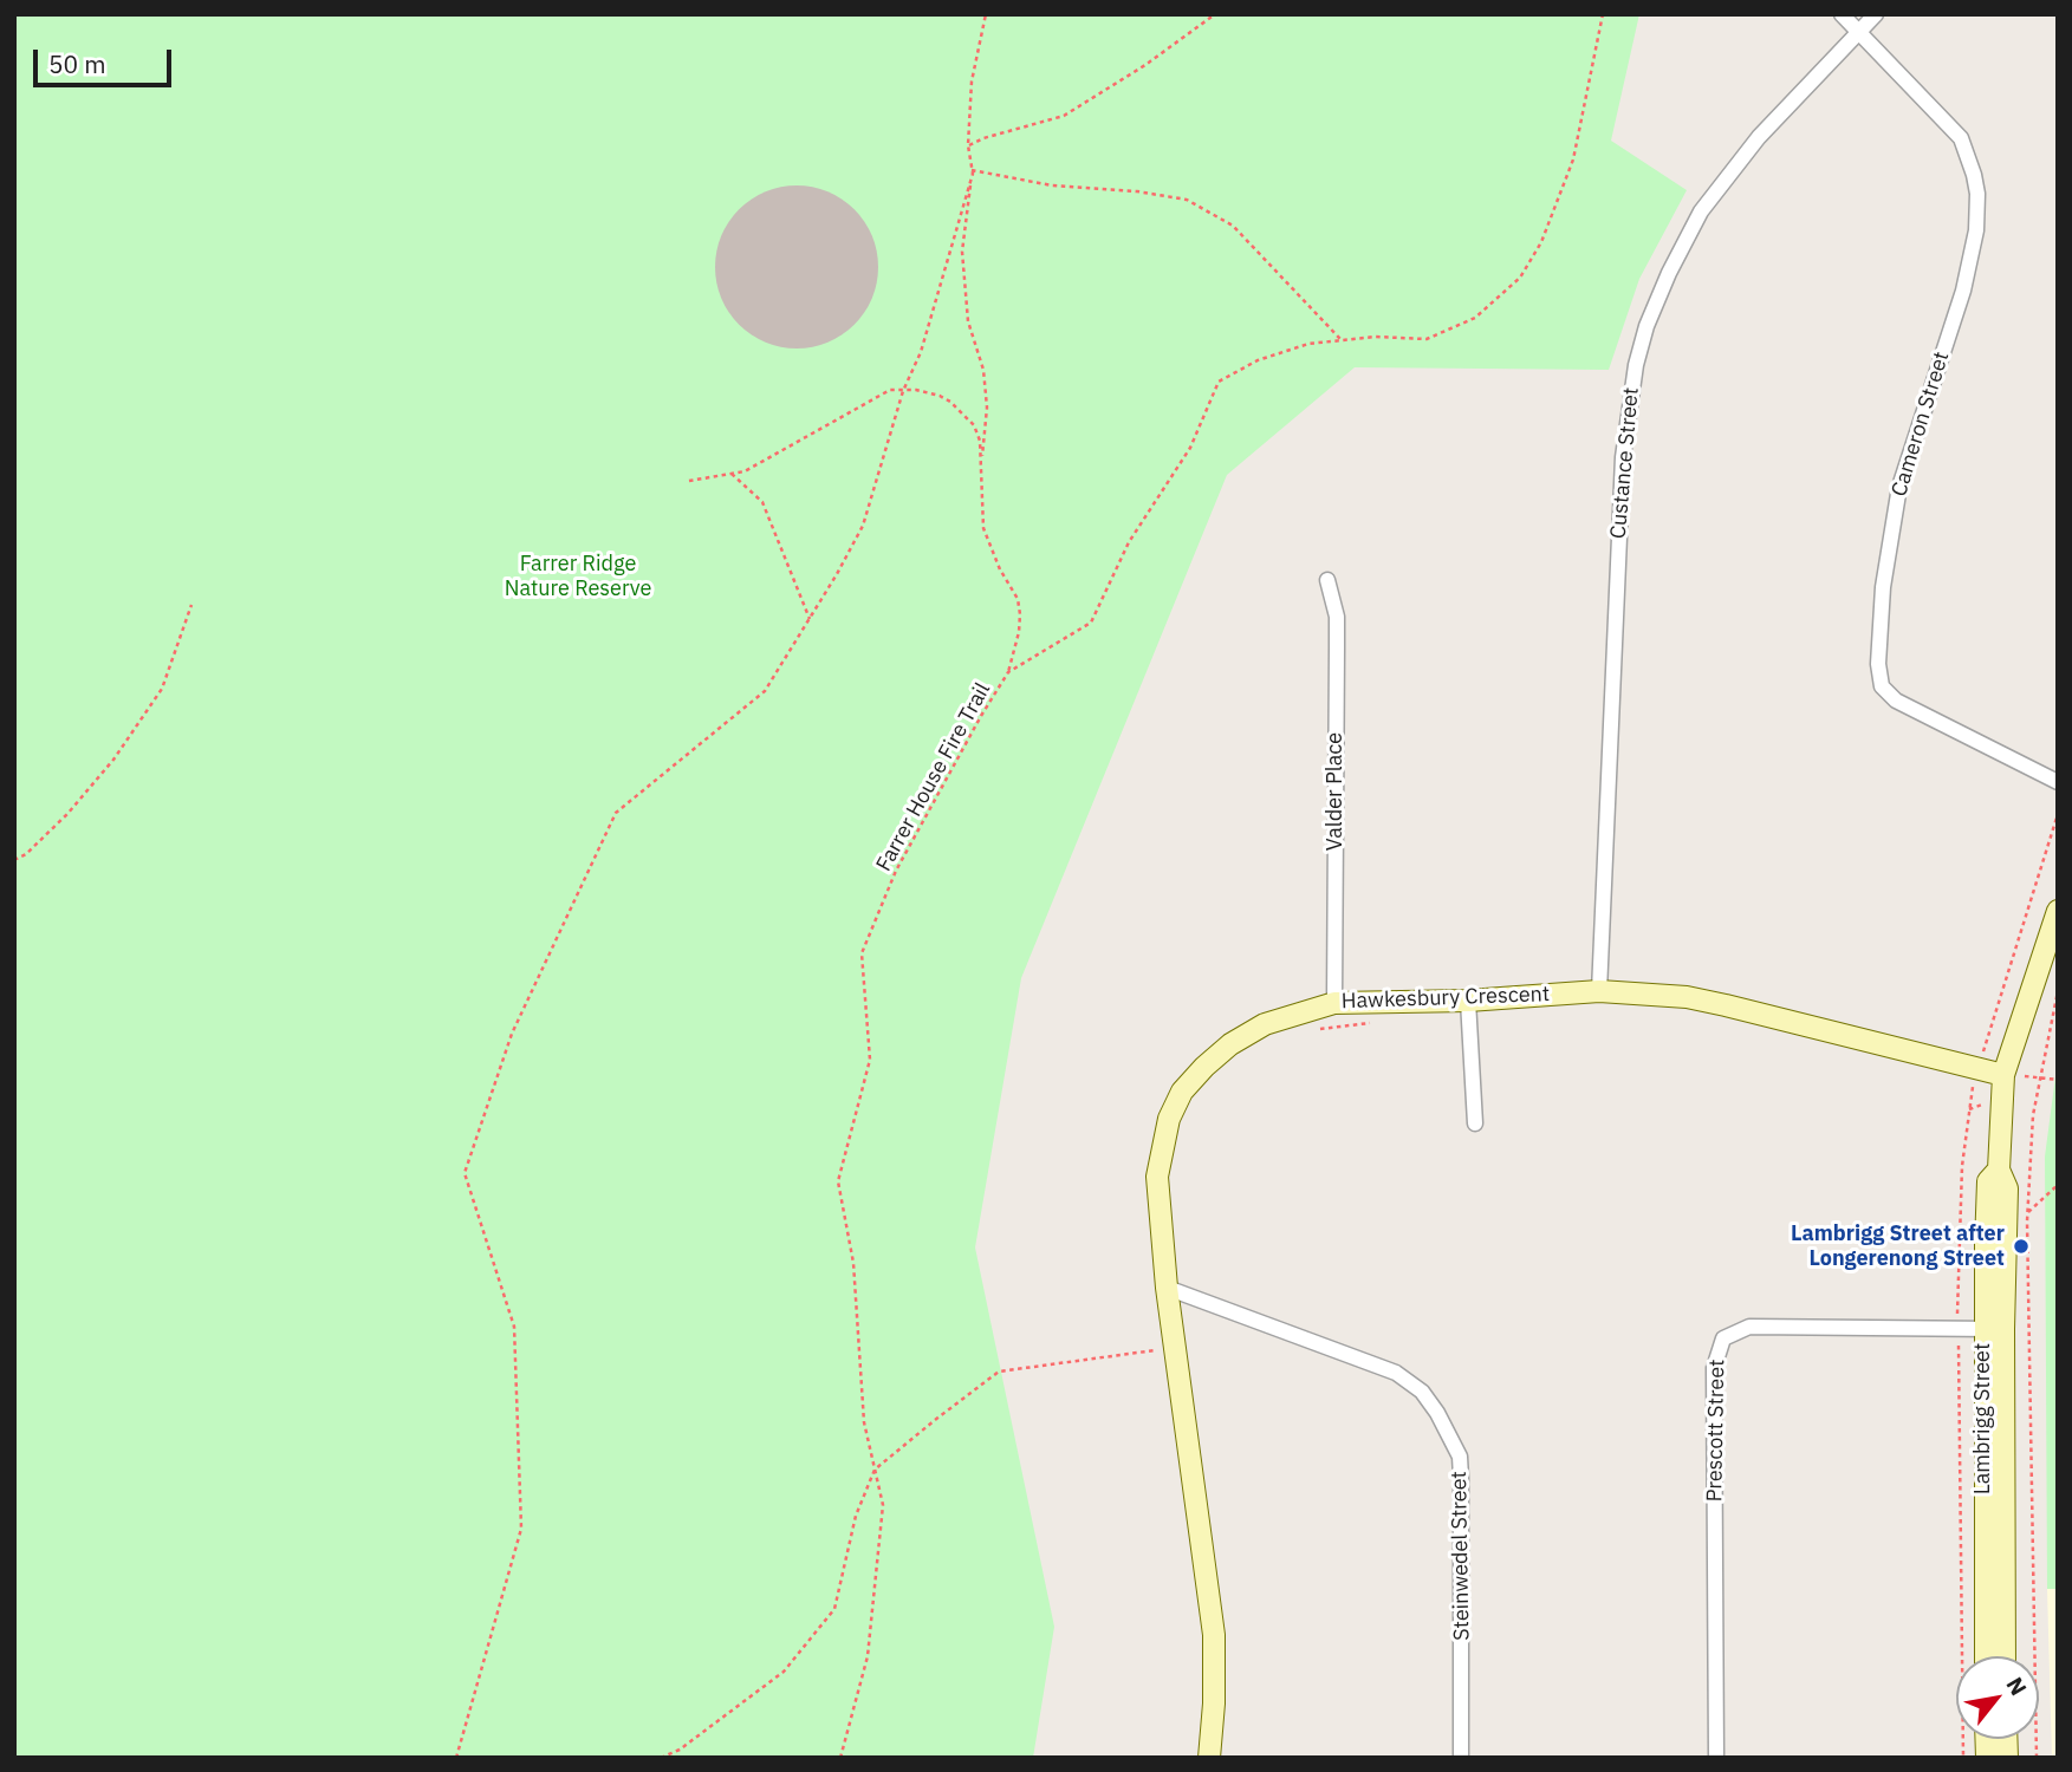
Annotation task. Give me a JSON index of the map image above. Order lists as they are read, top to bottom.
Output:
{
  "streets": {
    "street": [
      "Cameron Street",
      "Custance Street",
      "Valder Place",
      "Hawkesbury Crescent",
      "Lambrigg Street",
      "Prescott Street",
      "Steinwedel Street"
    ],
    "path": ["Farrer House Fire Trail"]
  },
  "crossings": [
    ["Cameron Street", "Custance Street"],
    ["Custance Street", "Hawkesbury Crescent"],
    ["Valder Place", "Hawkesbury Crescent"],
    ["Hawkesbury Crescent", "Lambrigg Street"],
    ["Hawkesbury Crescent", "Steinwedel Street"],
    ["Lambrigg Street", "Prescott Street"]
  ],
  "parks": ["Farrer Ridge Nature Reserve"],
  "places": ["Lambrigg Street after Longerenong Street"],
  "scale_bar": "50 m",
  "north": "top right"
}
